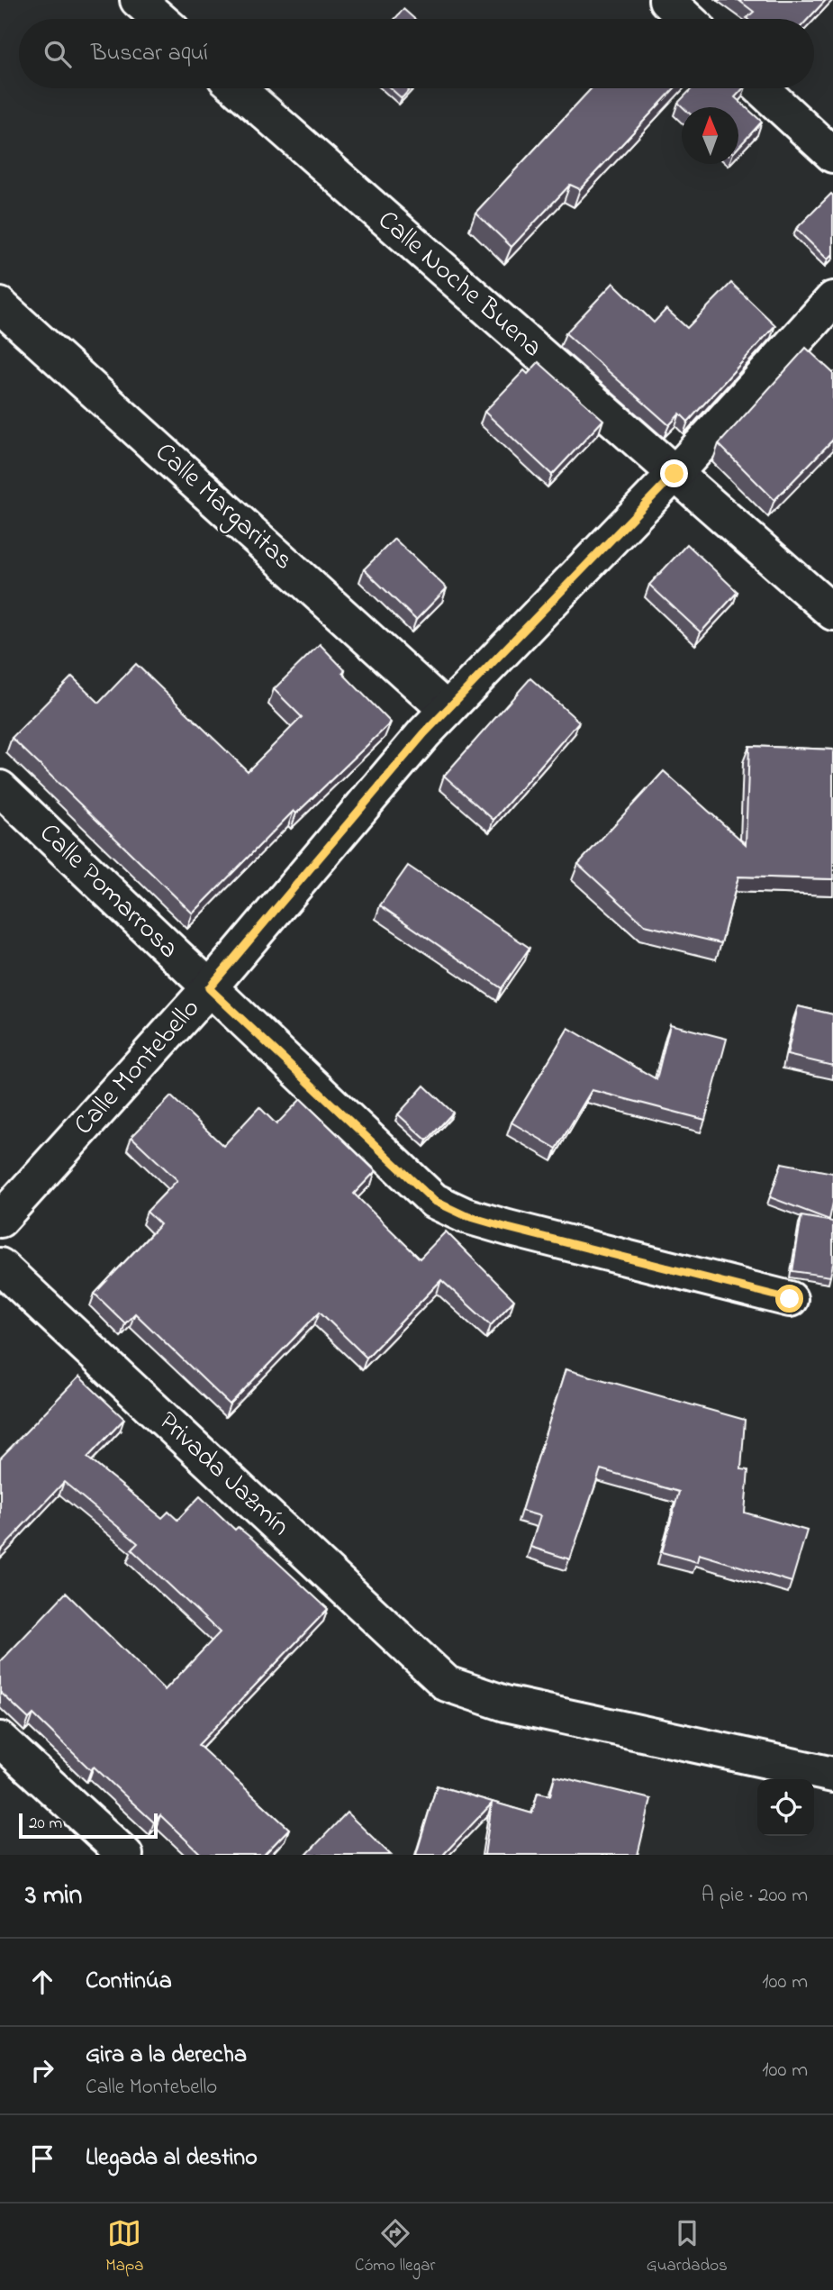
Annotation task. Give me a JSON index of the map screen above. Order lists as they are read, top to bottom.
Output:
{
  "streets": {
    "street": [
      "Calle Noche Buena",
      "Calle Margaritas",
      "Calle Pomarrosa",
      "Calle Montebello",
      "Privada Jazmín"
    ]
  },
  "crossings": [
    ["Calle Noche Buena", "Calle Montebello"],
    ["Calle Margaritas", "Calle Montebello"],
    ["Calle Pomarrosa", "Calle Montebello"]
  ],
  "scale_bar": "20 m",
  "north": "top",
  "page": {
    "search": "Buscar aquí",
    "scale": "20 m",
    "heading": ["3 min", "A pie · 200 m"],
    "list": [
      ["Continúa", "100 m"],
      ["Gira a la derecha", "Calle Montebello", "100 m"],
      "Llegada al destino"
    ],
    "nav": ["Mapa", "Cómo llegar", "Guardados"]
  }
}
